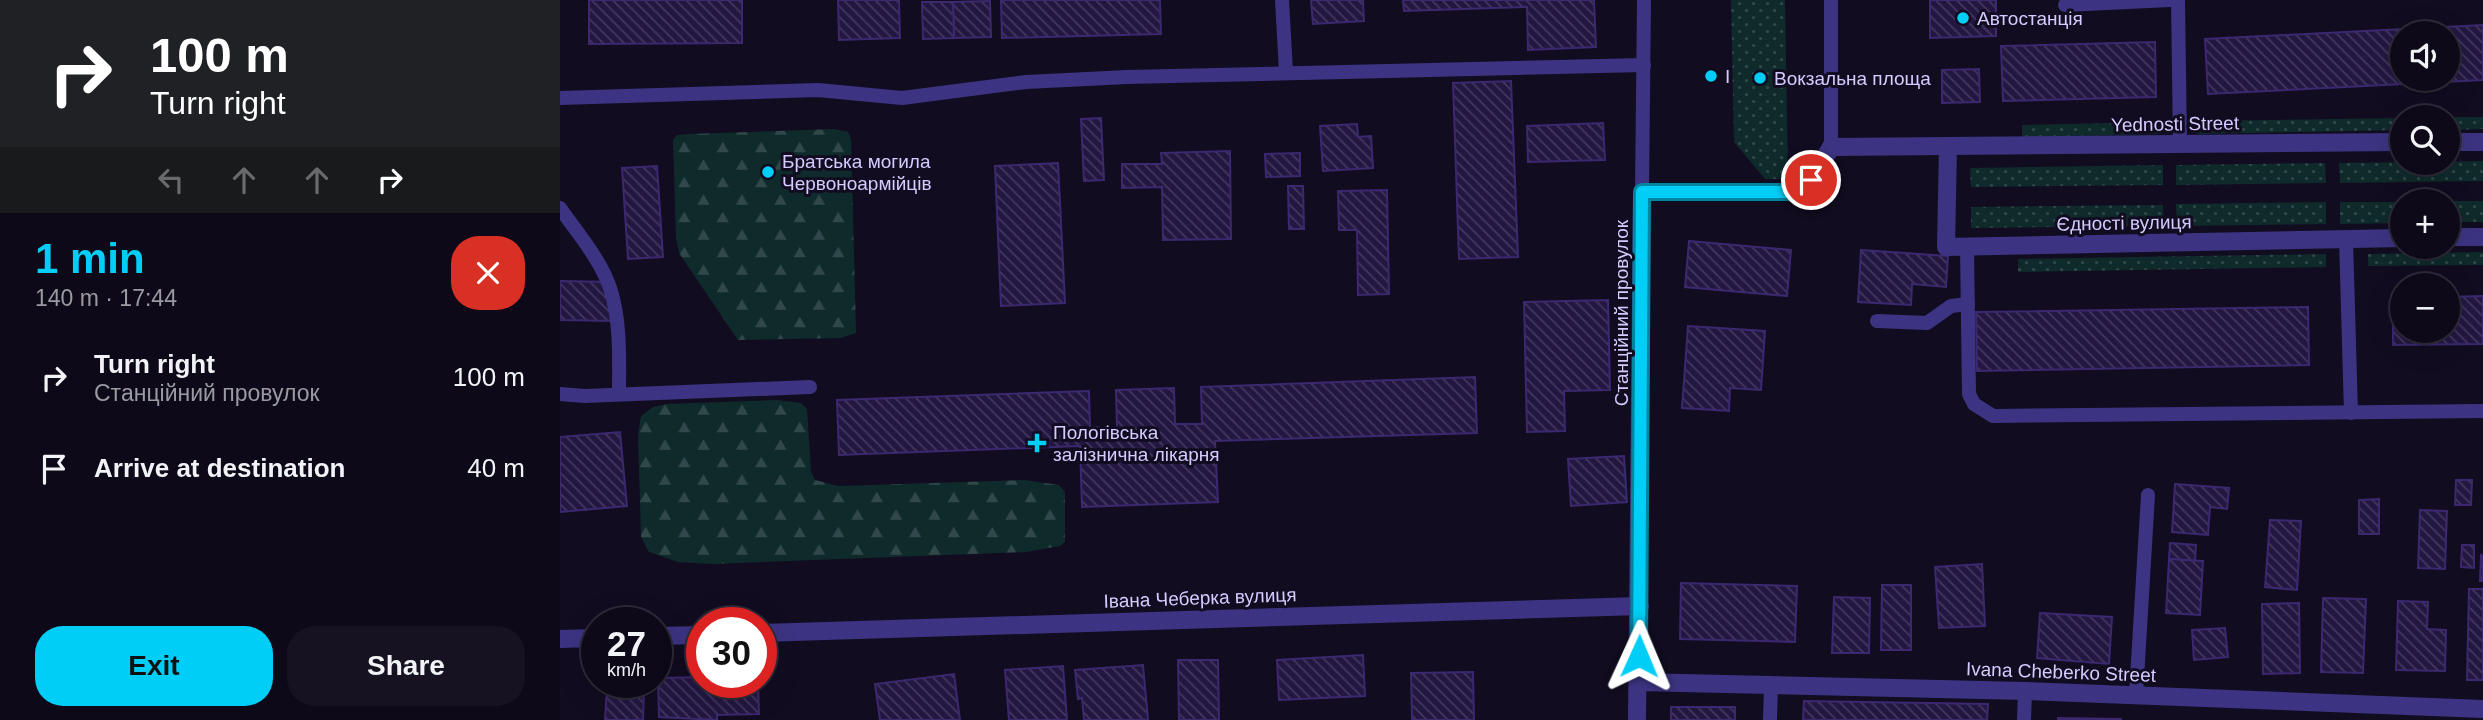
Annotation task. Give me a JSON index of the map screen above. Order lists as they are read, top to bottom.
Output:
{
  "streets": {
    "street": [
      "Yednosti Street",
      "Єдності вулиця",
      "Станційний провулок",
      "Івана Чеберка вулиця",
      "Ivana Cheberko Street"
    ]
  },
  "crossings": [
    ["Станційний провулок", "Івана Чеберка вулиця"],
    ["Станційний провулок", "Ivana Cheberko Street"]
  ],
  "places": {
    "other": [
      "Автостанція",
      "І",
      "Вокзальна площа",
      "Братська могила Червоноармійців"
    ],
    "health": ["Пологівська залізнична лікарня"]
  },
  "page": {
    "turn": ["100 m", "Turn right"],
    "map_buttons": ["+", "−"],
    "heading": ["1 min", "140 m · 17:44"],
    "list": [
      {
        "name": "Turn right",
        "note": "Станційний провулок",
        "value": "100 m"
      },
      {
        "name": "Arrive at destination",
        "value": "40 m"
      }
    ],
    "speed": "27 km/h",
    "limit": "30",
    "buttons": ["Exit", "Share"]
  }
}
